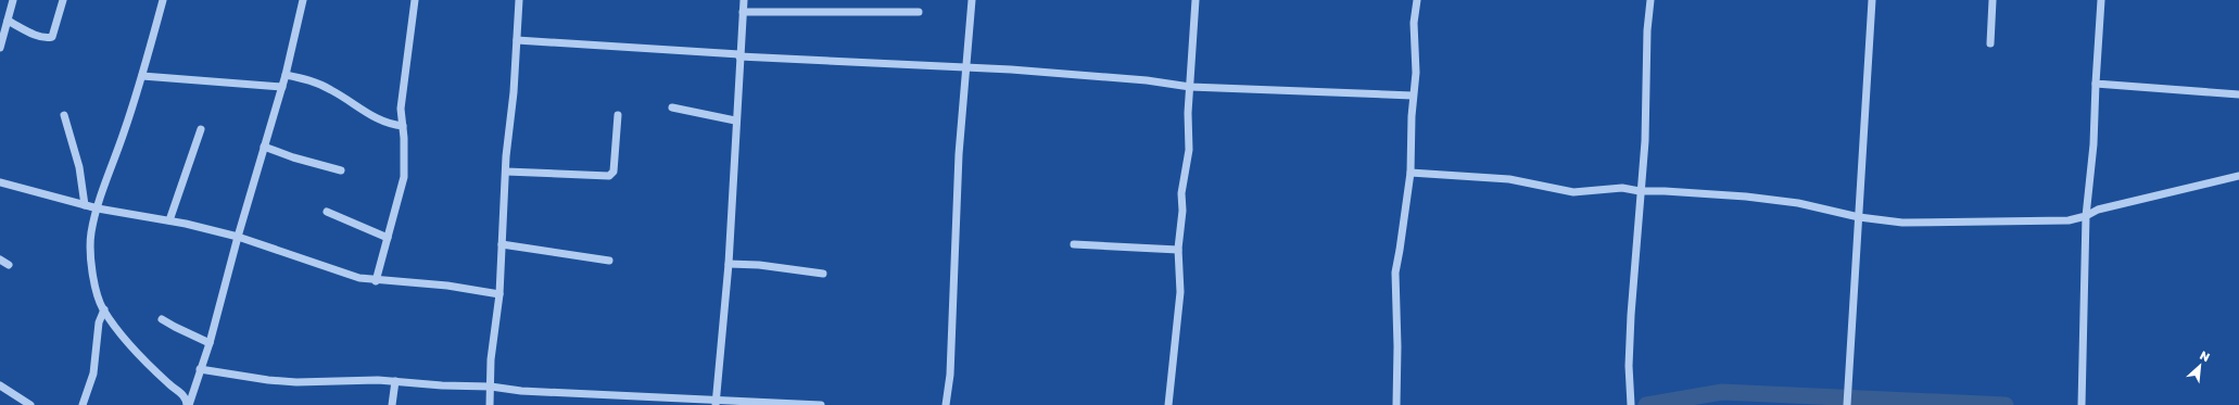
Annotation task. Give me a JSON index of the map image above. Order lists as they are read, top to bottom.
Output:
{
  "north": "top right"
}
